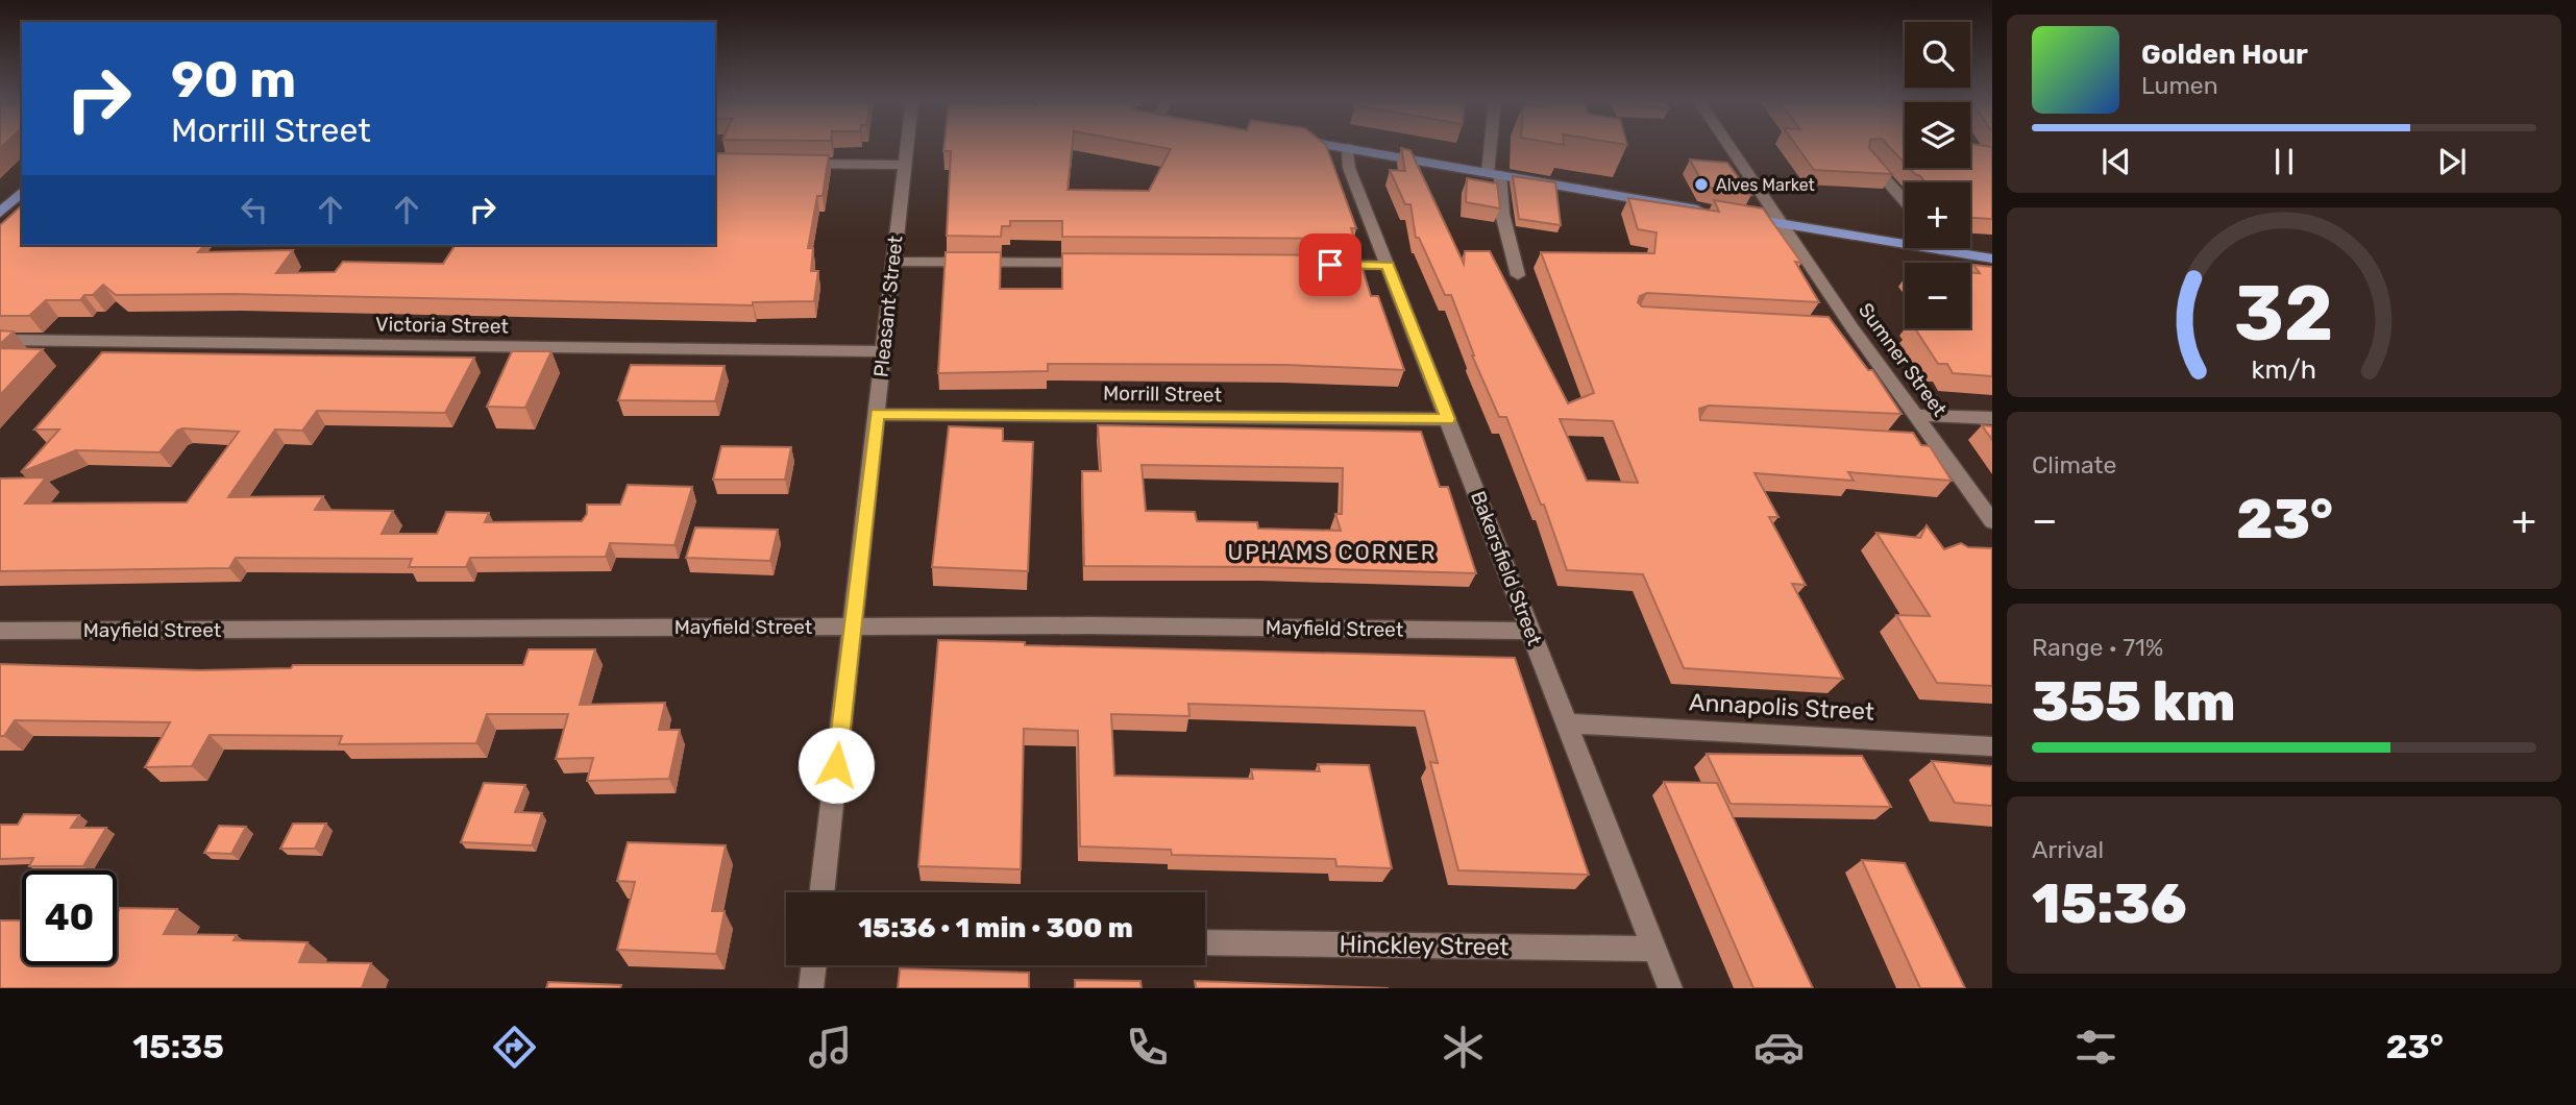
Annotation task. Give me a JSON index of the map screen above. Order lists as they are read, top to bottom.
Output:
{
  "streets": {
    "street": [
      "Pleasant Street",
      "Victoria Street",
      "Sumner Street",
      "Morrill Street",
      "Bakersfield Street",
      "Mayfield Street",
      "Annapolis Street",
      "Hinckley Street"
    ]
  },
  "crossings": [
    ["Pleasant Street", "Victoria Street"],
    ["Pleasant Street", "Morrill Street"],
    ["Pleasant Street", "Mayfield Street"],
    ["Morrill Street", "Bakersfield Street"],
    ["Bakersfield Street", "Mayfield Street"],
    ["Bakersfield Street", "Annapolis Street"],
    ["Bakersfield Street", "Hinckley Street"]
  ],
  "districts": ["UPHAMS CORNER"],
  "places": ["Alves Market"],
  "page": {
    "map_buttons": ["+", "−"],
    "turn": ["90 m", "Morrill Street"],
    "song": ["Golden Hour", "Lumen"],
    "tile": [
      "Climate",
      ["Range · 71%", "355 km"],
      ["Arrival", "15:36"]
    ],
    "heat": ["−", "23°", "+"],
    "limit": "40",
    "trip": "15:36 · 1 min · 300 m",
    "tabs": ["15:35", "23°"],
    "gauge": ["32", "km/h"]
  }
}
